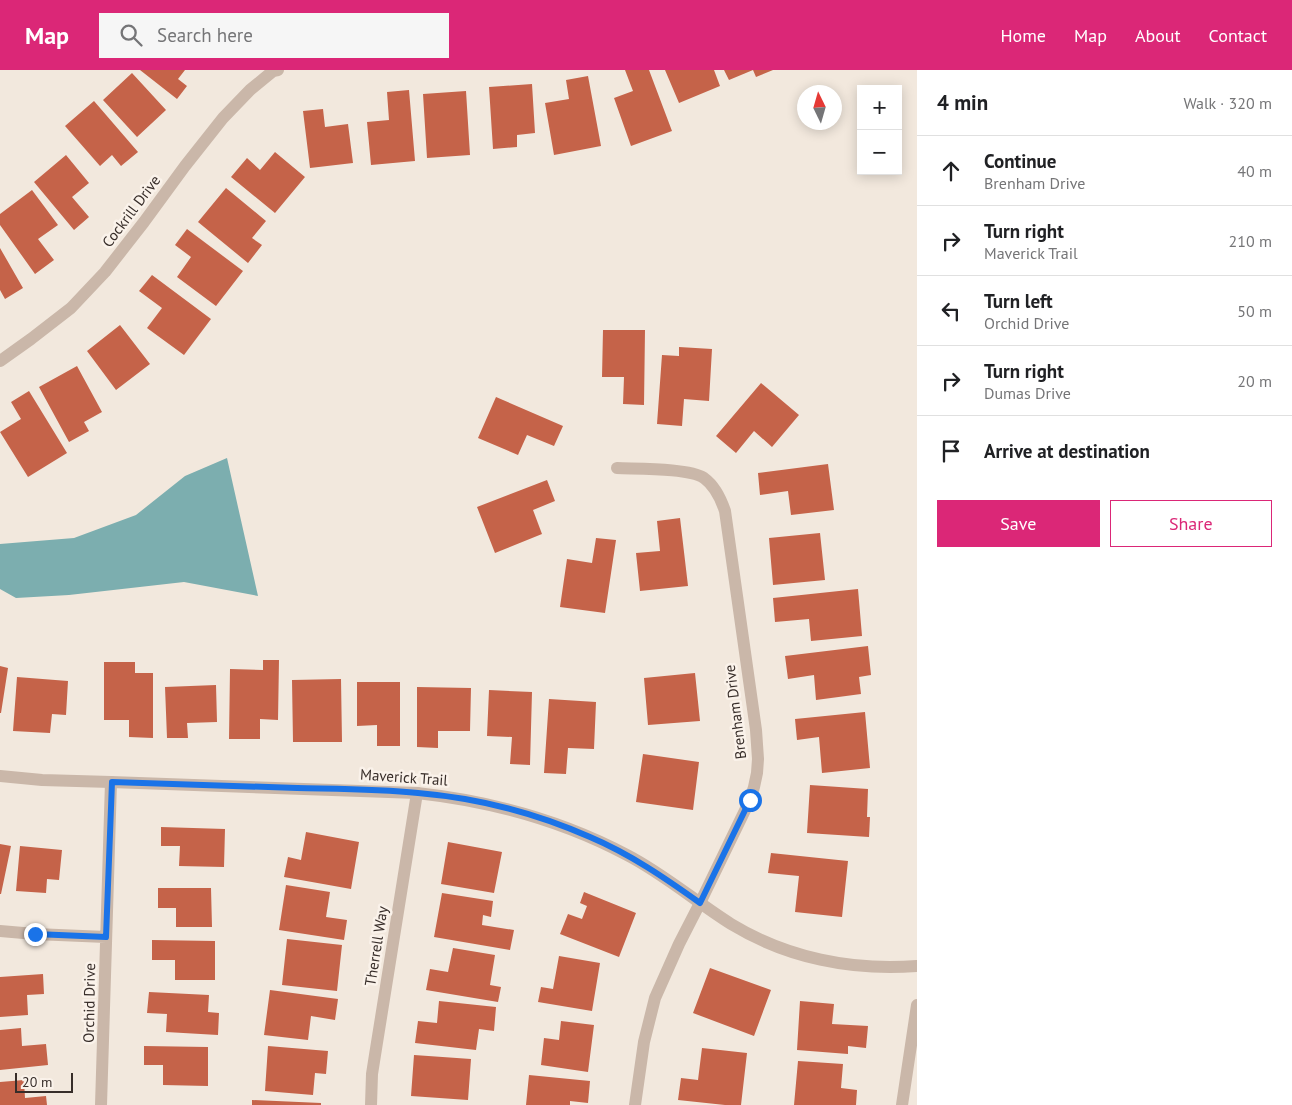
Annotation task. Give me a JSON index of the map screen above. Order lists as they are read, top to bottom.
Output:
{
  "streets": {
    "street": [
      "Cockrill Drive",
      "Brenham Drive",
      "Maverick Trail",
      "Therrell Way",
      "Orchid Drive"
    ]
  },
  "crossings": [
    ["Brenham Drive", "Maverick Trail"],
    ["Maverick Trail", "Therrell Way"],
    ["Maverick Trail", "Orchid Drive"]
  ],
  "scale_bar": "20 m",
  "north": "top",
  "page": {
    "header": "Map",
    "search": "Search here",
    "nav": [
      "Home",
      "Map",
      "About",
      "Contact"
    ],
    "heading": ["4 min", "Walk · 320 m"],
    "map_buttons": ["+", "−"],
    "list": [
      ["Continue", "Brenham Drive", "40 m"],
      ["Turn right", "Maverick Trail", "210 m"],
      ["Turn left", "Orchid Drive", "50 m"],
      ["Turn right", "Dumas Drive", "20 m"],
      "Arrive at destination"
    ],
    "buttons": ["Save", "Share"],
    "scale": "20 m"
  }
}
